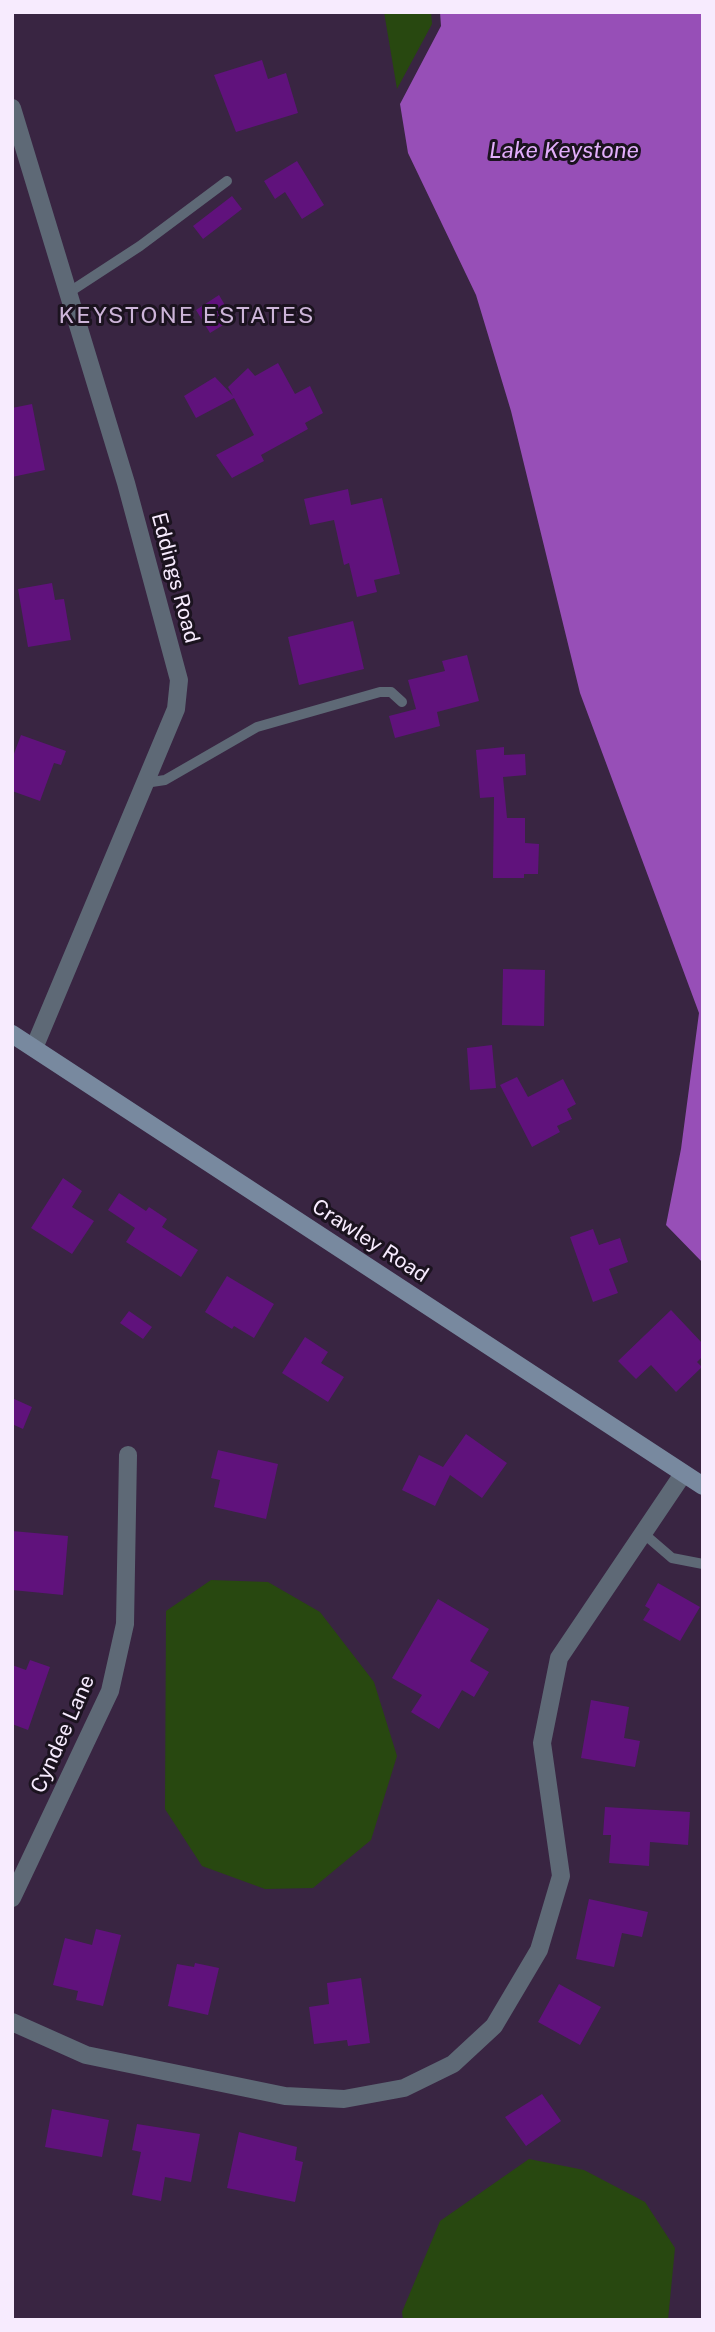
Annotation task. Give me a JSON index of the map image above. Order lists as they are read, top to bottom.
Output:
{
  "streets": {
    "street": ["Eddings Road", "Crawley Road", "Cyndee Lane"]
  },
  "crossings": [
    ["Eddings Road", "Crawley Road"]
  ],
  "districts": ["KEYSTONE ESTATES"],
  "water": ["Lake Keystone"]
}
